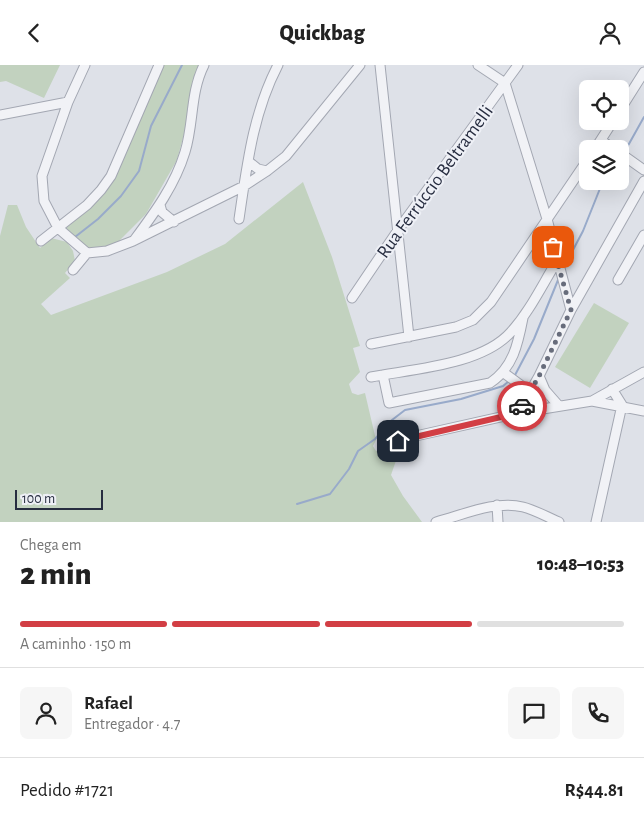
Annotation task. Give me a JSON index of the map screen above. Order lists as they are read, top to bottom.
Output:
{
  "streets": {
    "street": ["Rua Ferrúccio Beltramelli"]
  },
  "scale_bar": "100 m",
  "page": {
    "header": "Quickbag",
    "scale": "100 m",
    "heading": ["2 min", "Chega em", "10:48–10:53"],
    "panel": [
      "Rafael",
      "Entregador · 4.7",
      "Pedido #1721",
      "R$44.81"
    ],
    "bar": "A caminho · 150 m"
  }
}
